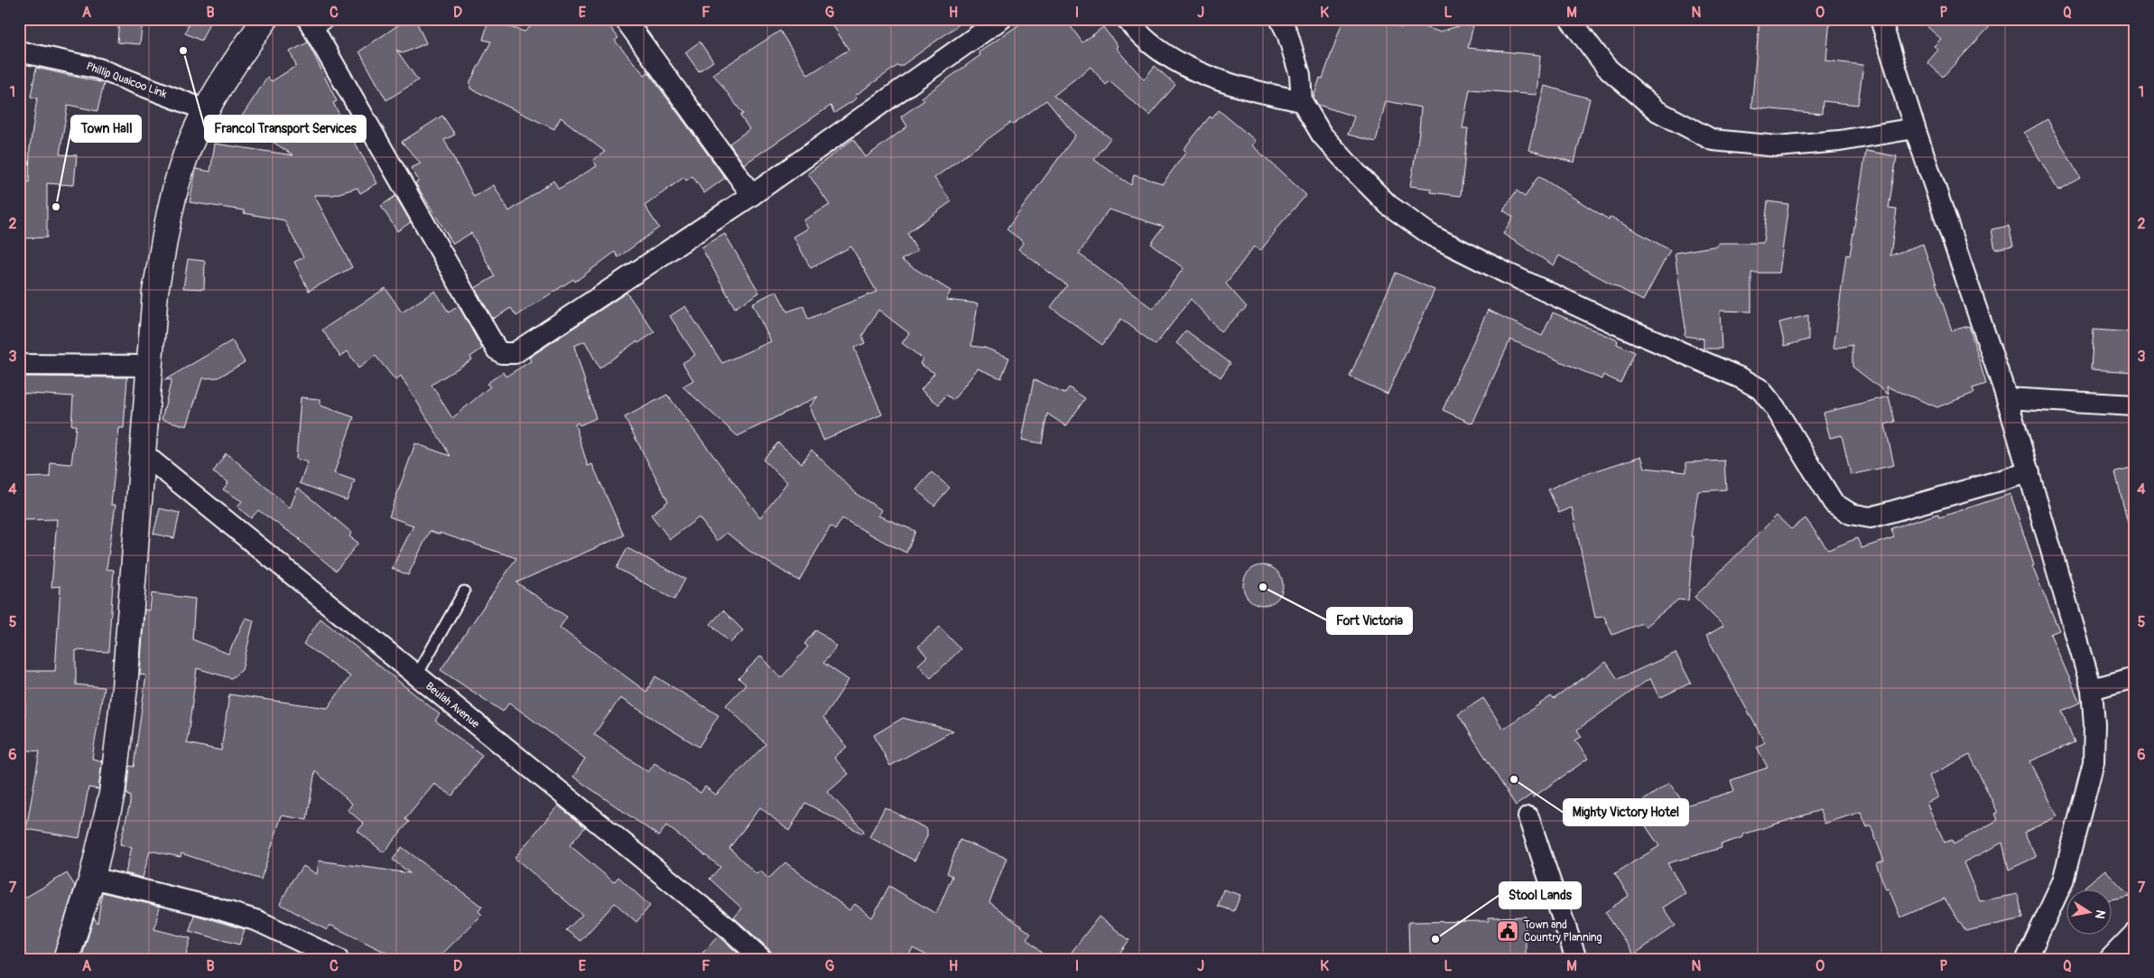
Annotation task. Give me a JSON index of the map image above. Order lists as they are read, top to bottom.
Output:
{
  "streets": {
    "street": ["Phillip Quaicoo Link", "Beulah Avenue"]
  },
  "places": {
    "other": [
      "Francol Transport Services",
      "Town Hall",
      "Fort Victoria",
      "Mighty Victory Hotel",
      "Stool Lands"
    ],
    "public building": ["Town and Country Planning"]
  },
  "north": "right",
  "grid": {
    "columns": [
      "A",
      "B",
      "C",
      "D",
      "E",
      "F",
      "G",
      "H",
      "I",
      "J",
      "K",
      "L",
      "M",
      "N",
      "O",
      "P",
      "Q"
    ],
    "rows": [
      "1",
      "2",
      "3",
      "4",
      "5",
      "6",
      "7"
    ]
  }
}
